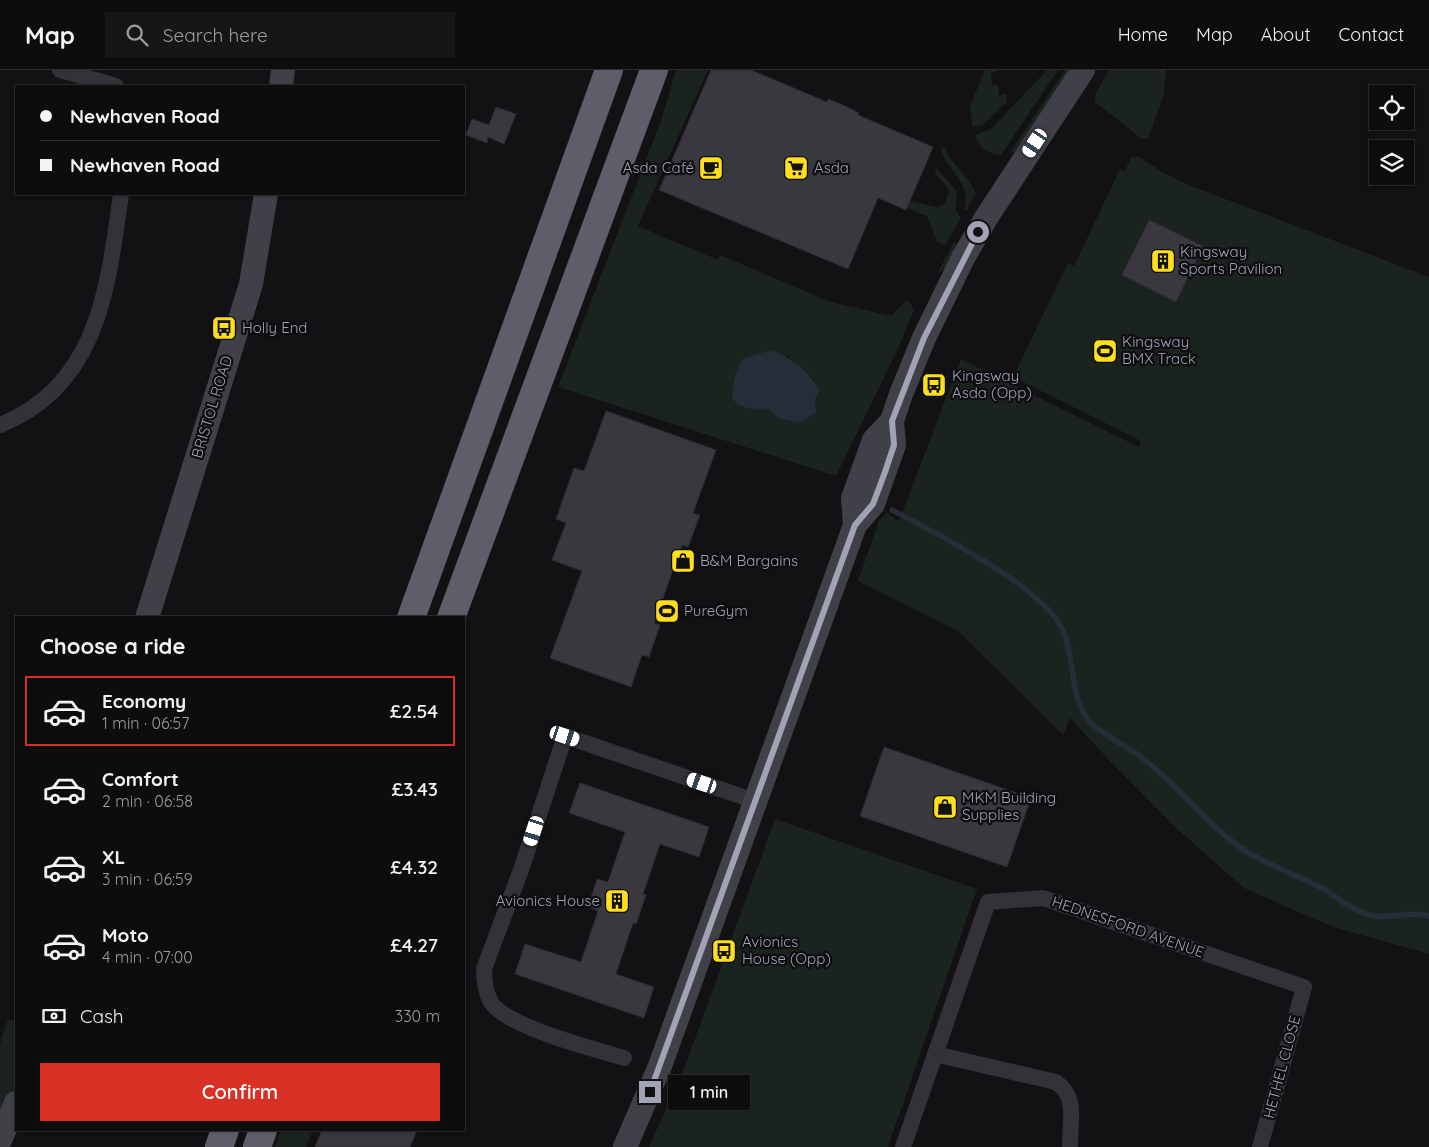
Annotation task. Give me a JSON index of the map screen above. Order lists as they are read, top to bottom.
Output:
{
  "streets": {
    "street": ["BRISTOL ROAD", "HEDNESFORD AVENUE", "HETHEL CLOSE"]
  },
  "crossings": [
    ["HEDNESFORD AVENUE", "HETHEL CLOSE"]
  ],
  "places": {
    "cafe": ["Asda Café"],
    "supermarket": ["Asda"],
    "building": ["Kingsway Sports Pavilion", "Avionics House"],
    "bus stop": ["Holly End", "Kingsway Asda (Opp)", "Avionics House (Opp)"],
    "sports": ["Kingsway BMX Track", "PureGym"],
    "shop": ["B&M Bargains", "MKM Building Supplies"]
  },
  "page": {
    "header": "Map",
    "search": "Search here",
    "nav": [
      "Home",
      "Map",
      "About",
      "Contact"
    ],
    "banner": ["Newhaven Road", "Newhaven Road"],
    "heading": "Choose a ride",
    "list": [
      {
        "name": "Economy",
        "note": "1 min · 06:57",
        "value": "£2.54"
      },
      {
        "name": "Comfort",
        "note": "2 min · 06:58",
        "value": "£3.43"
      },
      {
        "name": "XL",
        "note": "3 min · 06:59",
        "value": "£4.32"
      },
      {
        "name": "Moto",
        "note": "4 min · 07:00",
        "value": "£4.27"
      }
    ],
    "pay": ["Cash", "330 m"],
    "buttons": "Confirm",
    "bubble": "1 min"
  }
}
